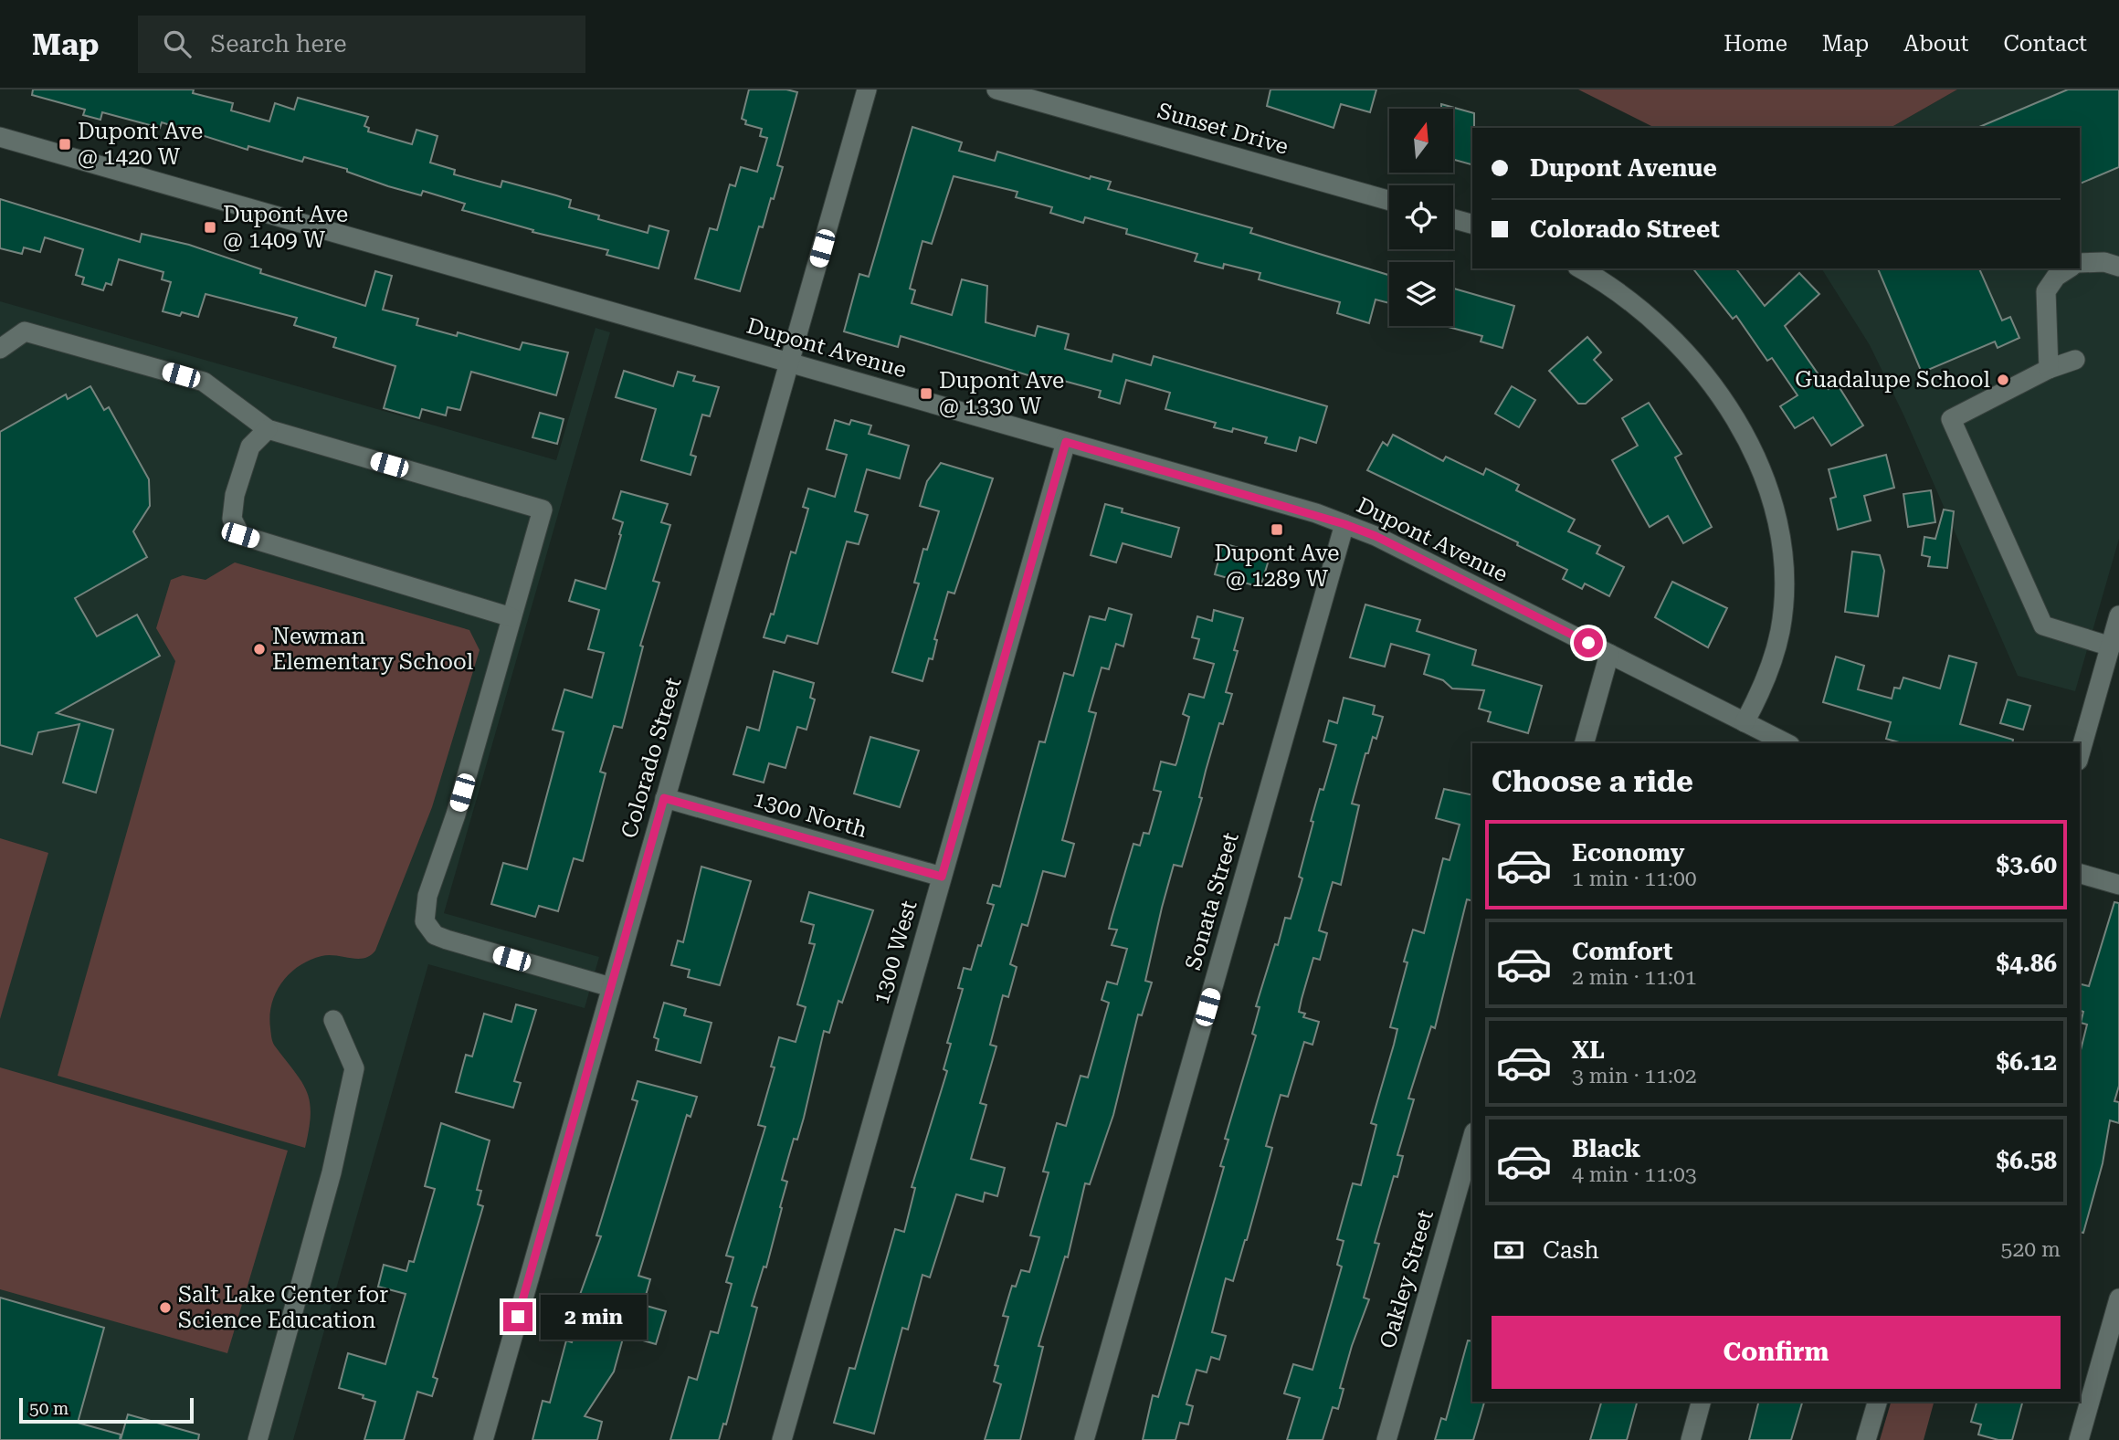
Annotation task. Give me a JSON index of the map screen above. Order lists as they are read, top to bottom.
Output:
{
  "streets": {
    "street": [
      "Sunset Drive",
      "Dupont Avenue",
      "Colorado Street",
      "1300 North",
      "Sonata Street",
      "1300 West",
      "Oakley Street"
    ]
  },
  "crossings": [
    ["Dupont Avenue", "Colorado Street"],
    ["Dupont Avenue", "Sonata Street"],
    ["Dupont Avenue", "1300 West"],
    ["Colorado Street", "1300 North"],
    ["1300 North", "1300 West"]
  ],
  "places": {
    "transit": [
      "Dupont Ave @ 1420 W",
      "Dupont Ave @ 1409 W",
      "Dupont Ave @ 1330 W",
      "Dupont Ave @ 1289 W"
    ],
    "other": ["Guadalupe School", "Newman Elementary School", "Salt Lake Center for Science Education"]
  },
  "scale_bar": "50 m",
  "north": "top",
  "page": {
    "header": "Map",
    "search": "Search here",
    "nav": [
      "Home",
      "Map",
      "About",
      "Contact"
    ],
    "banner": ["Dupont Avenue", "Colorado Street"],
    "heading": "Choose a ride",
    "list": [
      {
        "name": "Economy",
        "note": "1 min · 11:00",
        "value": "$3.60"
      },
      {
        "name": "Comfort",
        "note": "2 min · 11:01",
        "value": "$4.86"
      },
      {
        "name": "XL",
        "note": "3 min · 11:02",
        "value": "$6.12"
      },
      {
        "name": "Black",
        "note": "4 min · 11:03",
        "value": "$6.58"
      }
    ],
    "pay": ["Cash", "520 m"],
    "bubble": "2 min",
    "buttons": "Confirm",
    "scale": "50 m"
  }
}
